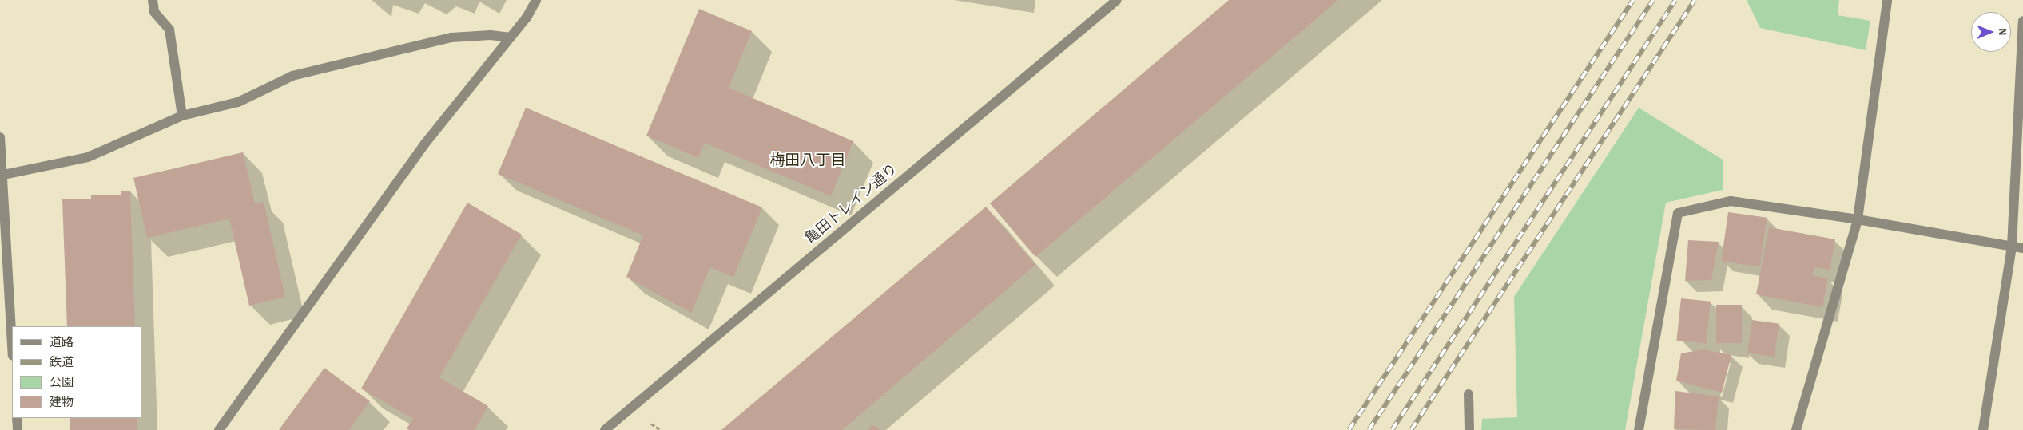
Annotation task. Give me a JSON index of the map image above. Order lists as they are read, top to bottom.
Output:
{
  "streets": {
    "street": ["亀田トレイン通り"]
  },
  "districts": ["梅田八丁目"],
  "legend": [
    "道路",
    "鉄道",
    "公園",
    "建物"
  ],
  "north": "right"
}
